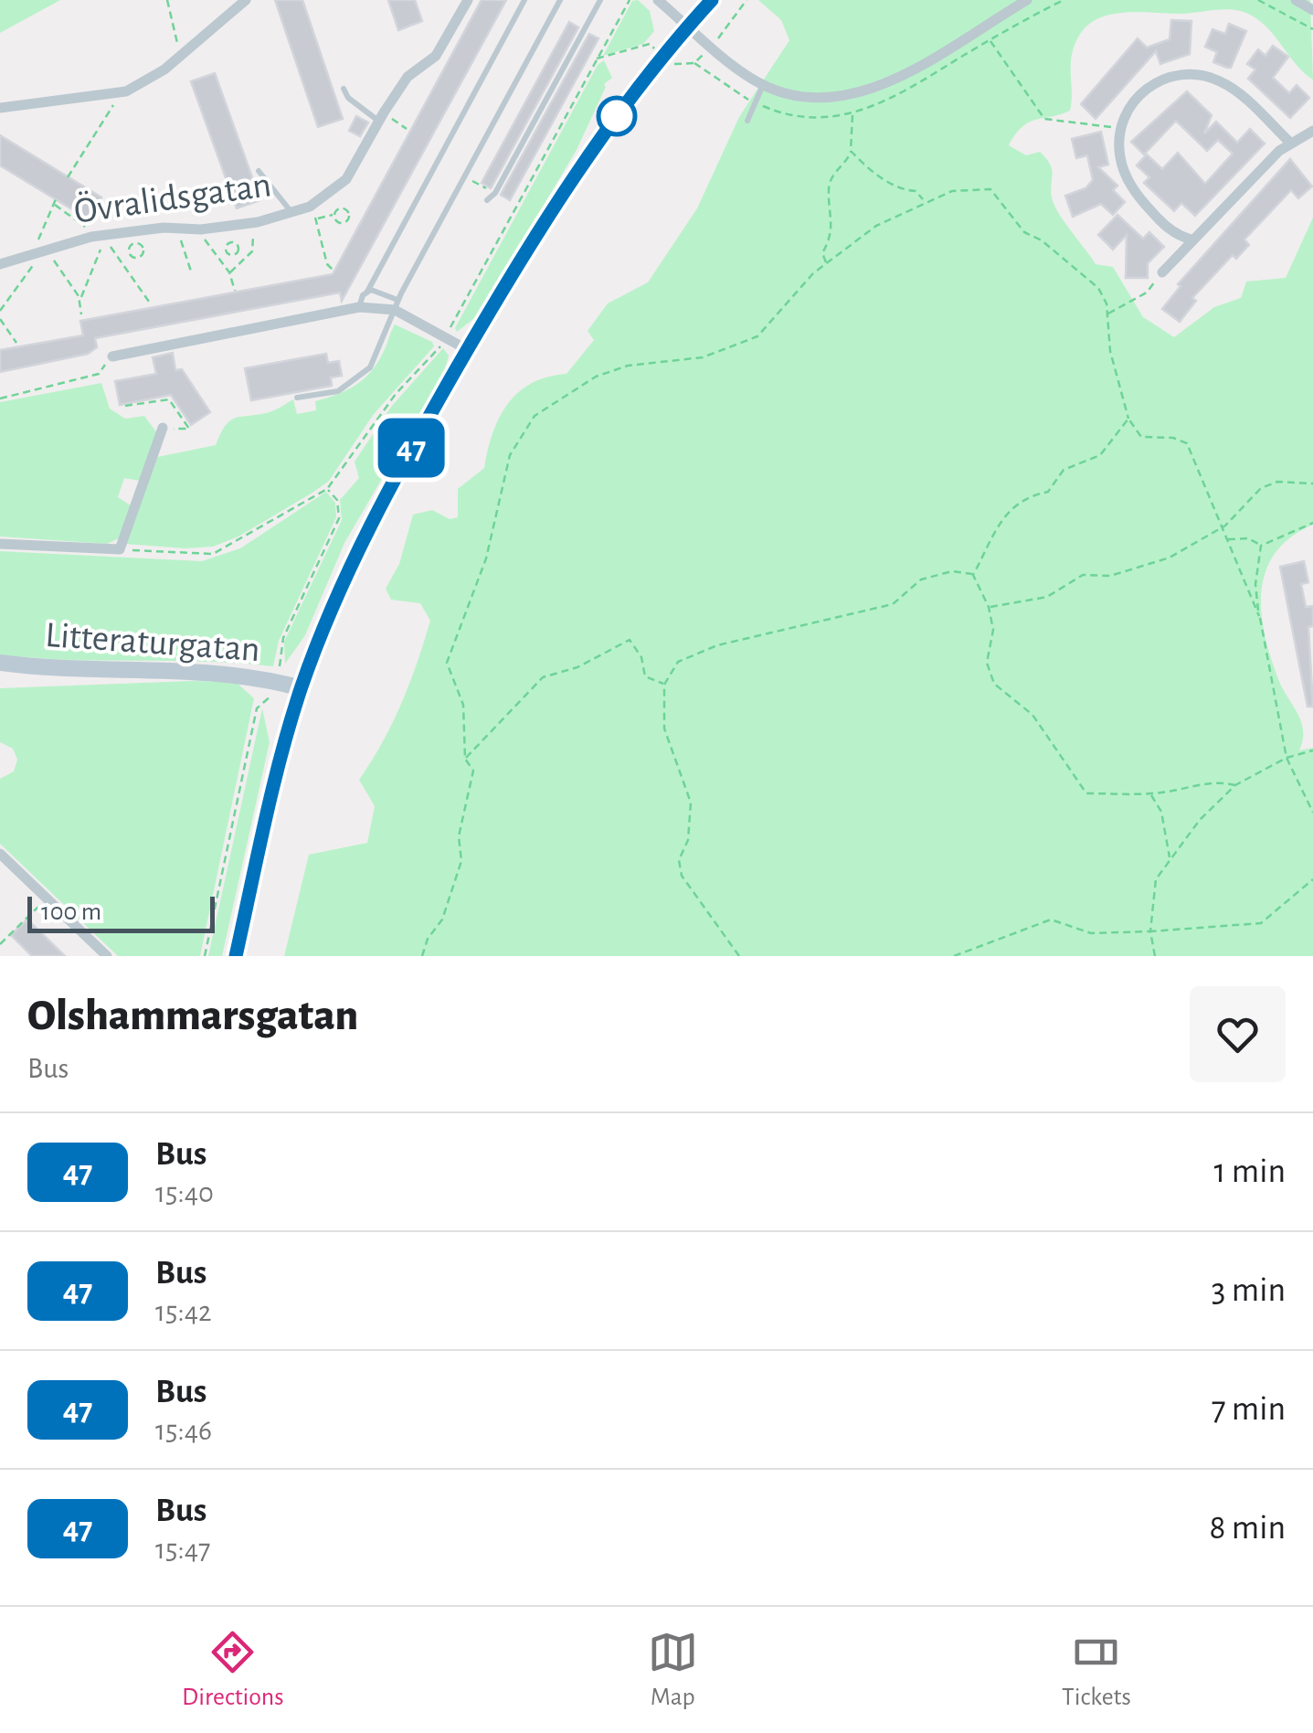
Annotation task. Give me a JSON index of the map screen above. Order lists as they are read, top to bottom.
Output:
{
  "streets": {
    "street": ["Övralidsgatan", "Litteraturgatan"]
  },
  "lines": ["bus line 47"],
  "scale_bar": "100 m",
  "page": {
    "on_map": "47",
    "scale": "100 m",
    "heading": ["Olshammarsgatan", "Bus"],
    "list": [
      {
        "mark": "47",
        "name": "Bus",
        "note": "15:40",
        "value": "1 min"
      },
      {
        "mark": "47",
        "name": "Bus",
        "note": "15:42",
        "value": "3 min"
      },
      {
        "mark": "47",
        "name": "Bus",
        "note": "15:46",
        "value": "7 min"
      },
      {
        "mark": "47",
        "name": "Bus",
        "note": "15:47",
        "value": "8 min"
      }
    ],
    "tabs": ["Directions", "Map", "Tickets"]
  }
}
